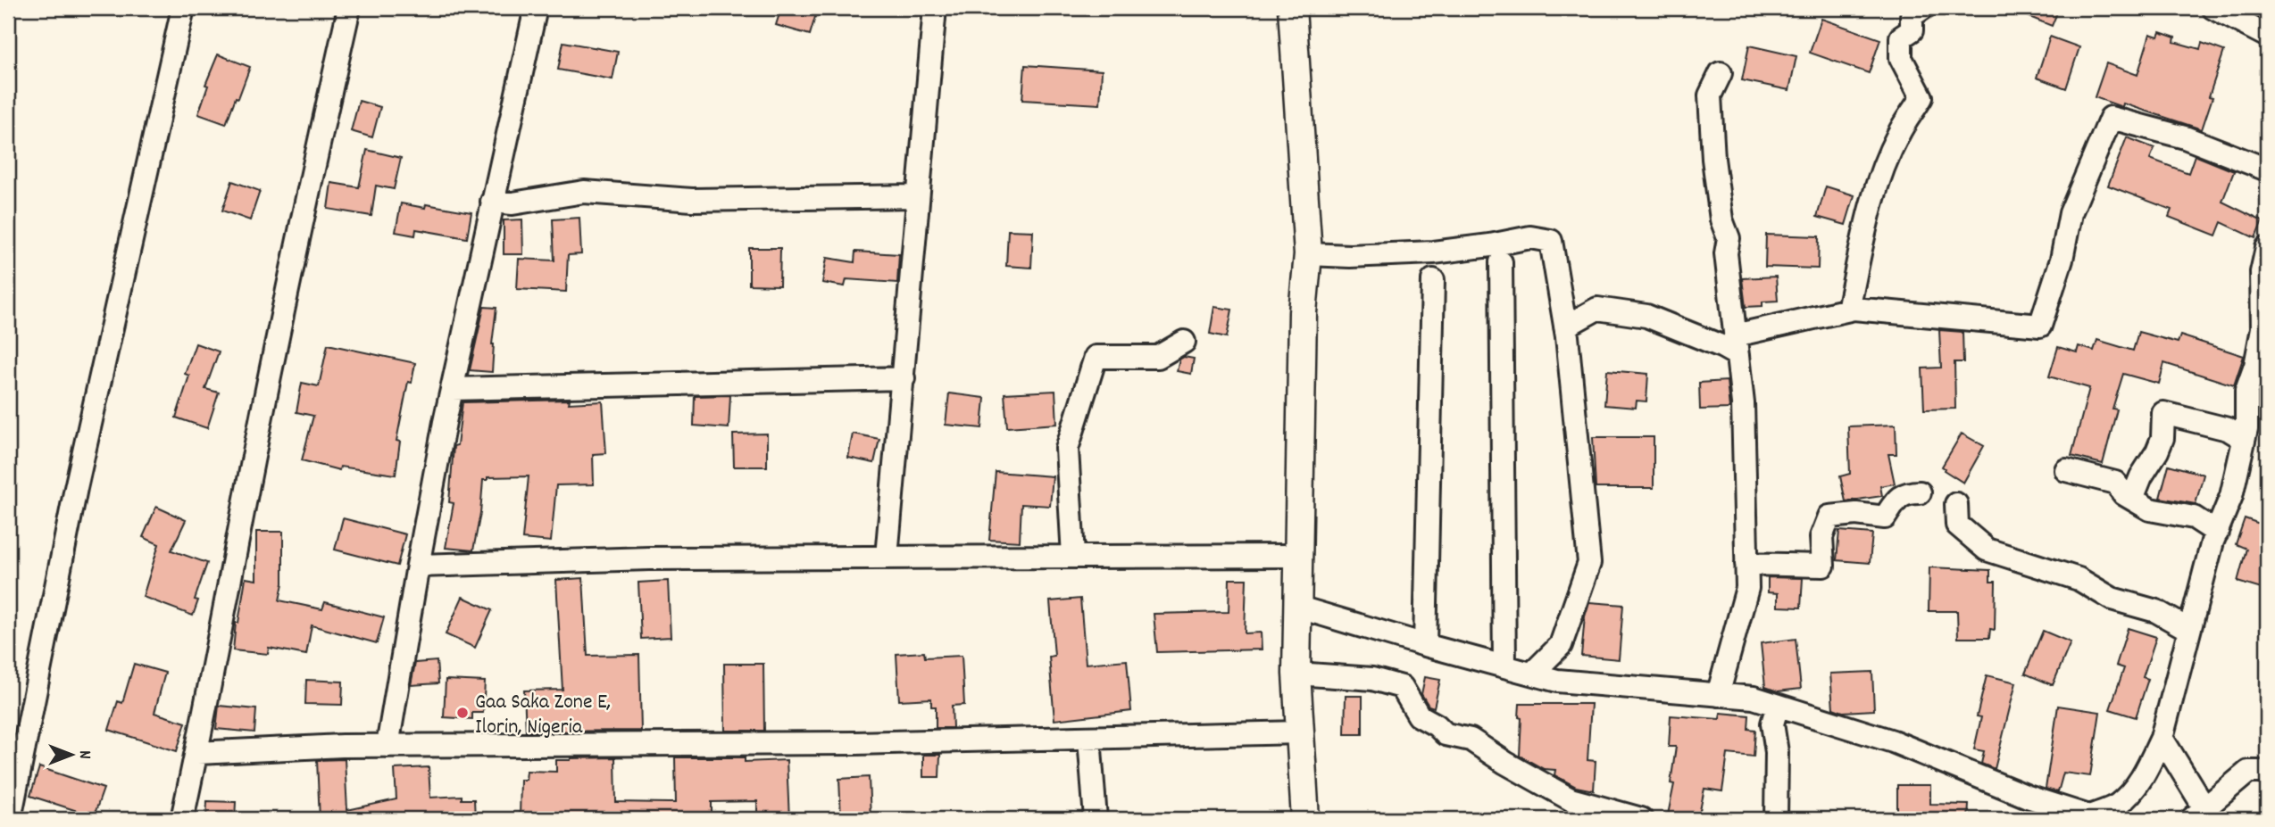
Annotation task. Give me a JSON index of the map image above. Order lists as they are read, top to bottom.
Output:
{
  "places": ["Gaa Saka Zone E, Ilorin, Nigeria"],
  "north": "right"
}
